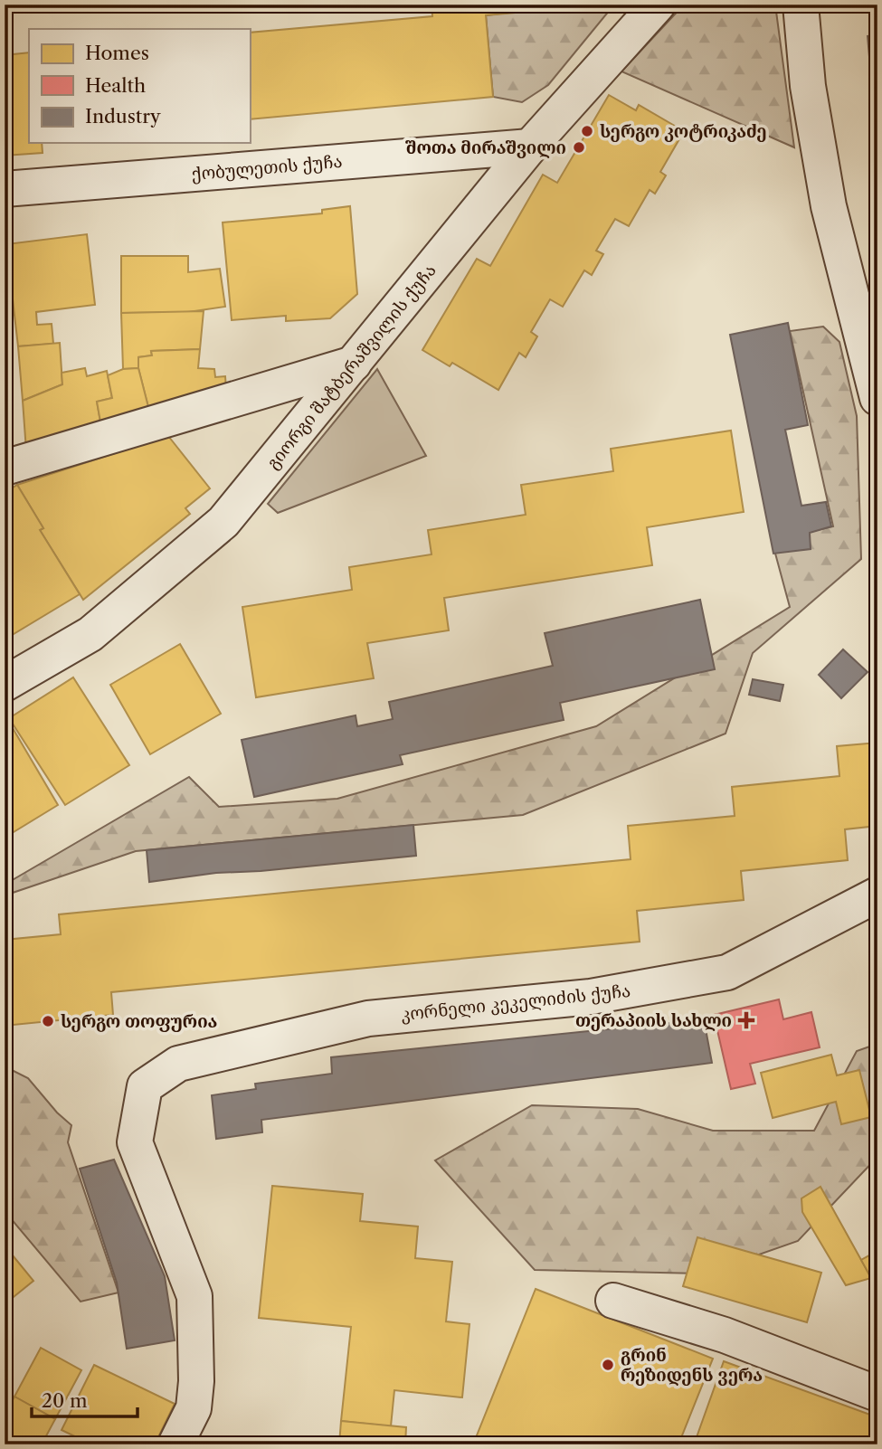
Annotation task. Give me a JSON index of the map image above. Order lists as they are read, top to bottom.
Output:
{
  "streets": {
    "street": ["ქობულეთის ქუჩა", "გიორგი შატბერაშვილის ქუჩა", "კორნელი კეკელიძის ქუჩა"]
  },
  "crossings": [
    ["ქობულეთის ქუჩა", "გიორგი შატბერაშვილის ქუჩა"]
  ],
  "places": {
    "other": [
      "სერგო კოტრიკაძე",
      "შოთა მირაშვილი",
      "სერგო თოფურია",
      "გრინ რეზიდენს ვერა"
    ],
    "health": ["თერაპიის სახლი"]
  },
  "legend": ["Homes", "Health", "Industry"],
  "scale_bar": "20 m"
}
